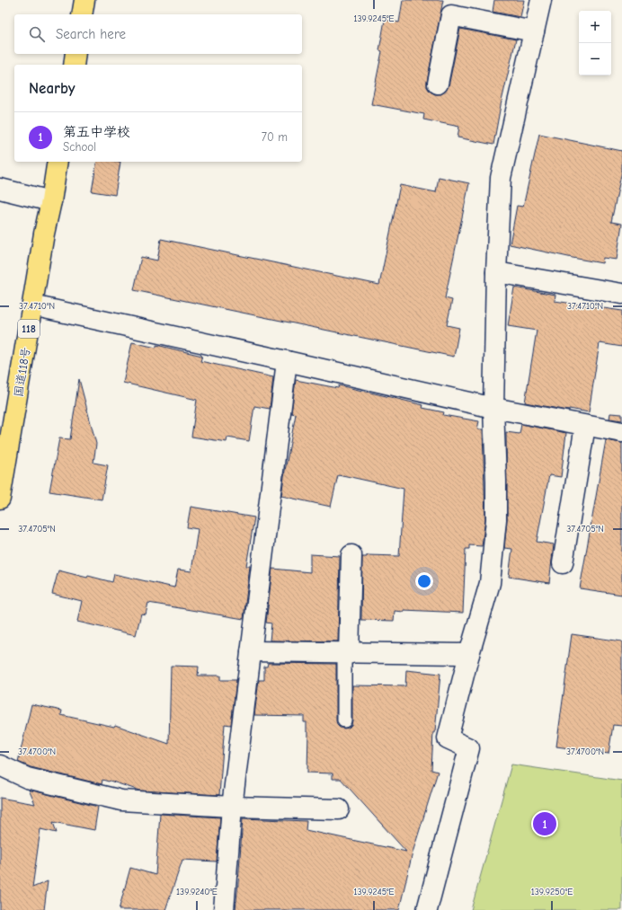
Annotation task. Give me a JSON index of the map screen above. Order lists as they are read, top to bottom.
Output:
{
  "streets": {
    "highway": ["118", "国道118号"]
  },
  "page": {
    "map_buttons": ["+", "−"],
    "search": "Search here",
    "heading": "Nearby",
    "list": [
      {
        "mark": "1",
        "name": "第五中学校",
        "note": "School",
        "value": "70 m"
      }
    ],
    "pins": "1"
  },
  "coordinates": [
    "139.9245°E",
    "37.4710°N",
    "37.4705°N",
    "37.4700°N",
    "139.9240°E",
    "139.9250°E"
  ]
}
